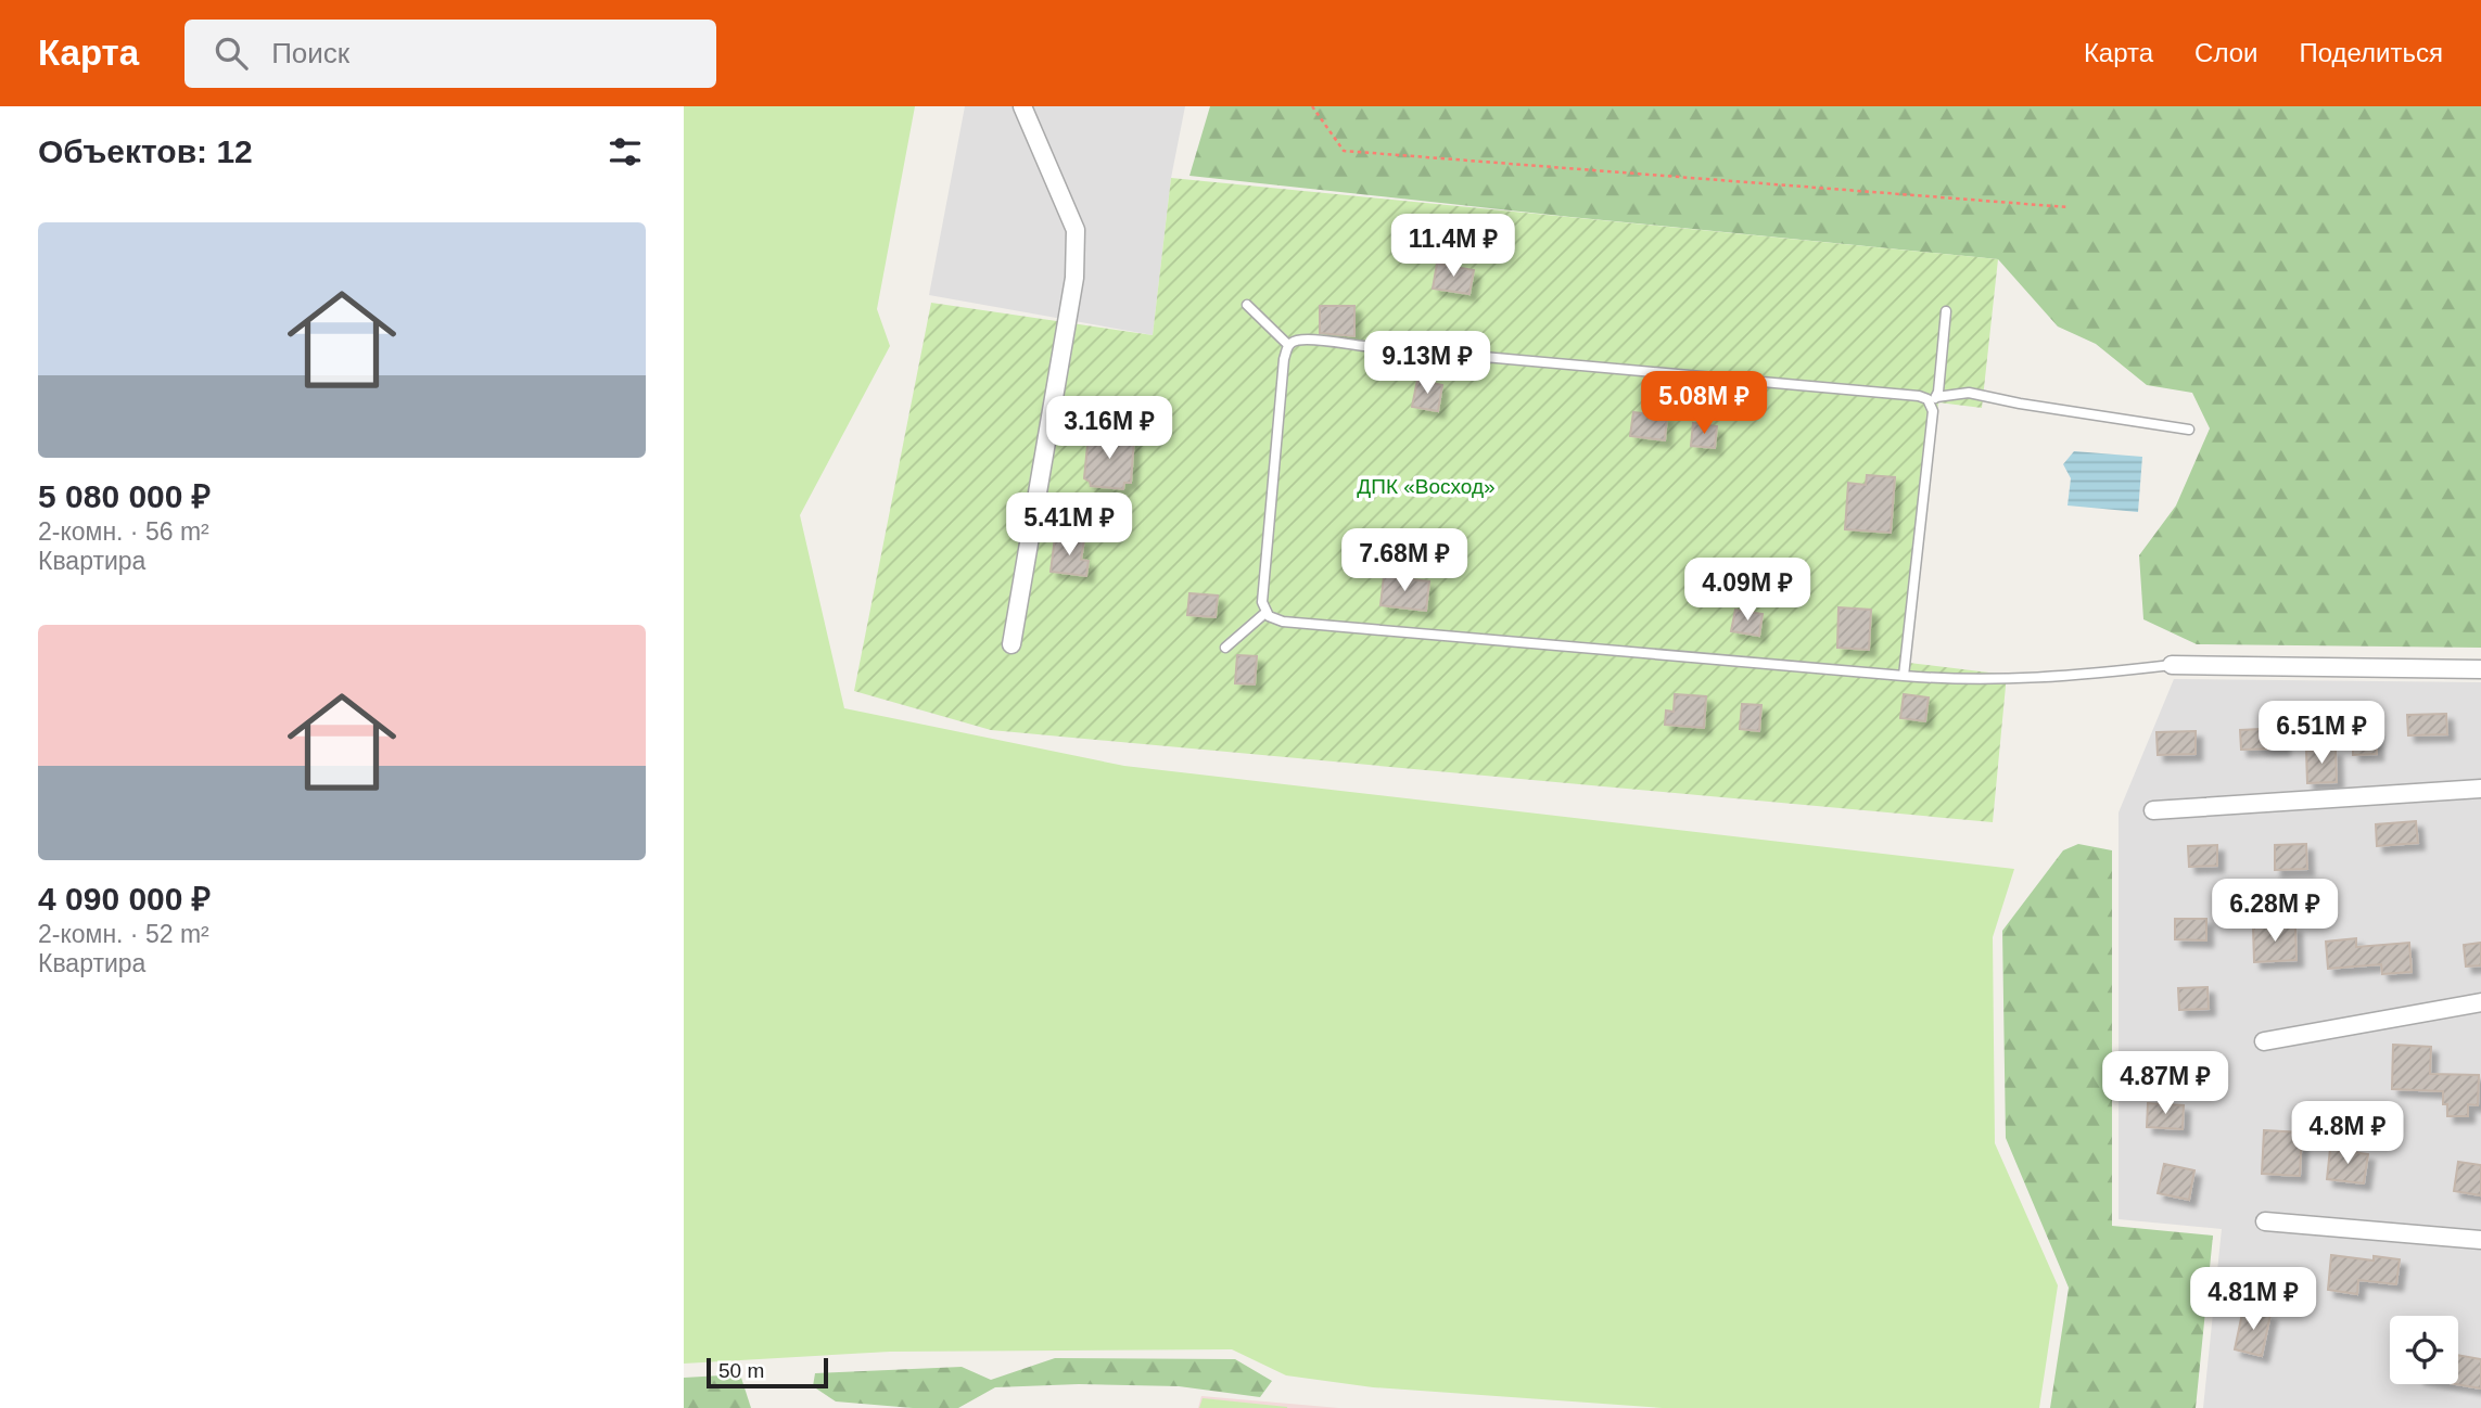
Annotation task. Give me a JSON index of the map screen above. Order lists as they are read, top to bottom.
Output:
{
  "parks": ["ДПК «Восход»"],
  "scale_bar": "50 m",
  "page": {
    "header": "Карта",
    "search": "Поиск",
    "nav": ["Карта", "Слои", "Поделиться"],
    "heading": "Объектов: 12",
    "list": [
      {
        "name": "5 080 000 ₽",
        "note": "2-комн. · 56 m² · Квартира"
      },
      {
        "name": "4 090 000 ₽",
        "note": "2-комн. · 52 m² · Квартира"
      }
    ],
    "price": [
      "11.4M ₽",
      "9.13M ₽",
      "5.08M ₽",
      "3.16M ₽",
      "5.41M ₽",
      "7.68M ₽",
      "4.09M ₽",
      "6.51M ₽",
      "6.28M ₽",
      "4.87M ₽",
      "4.8M ₽",
      "4.81M ₽"
    ],
    "scale": "50 m"
  }
}
